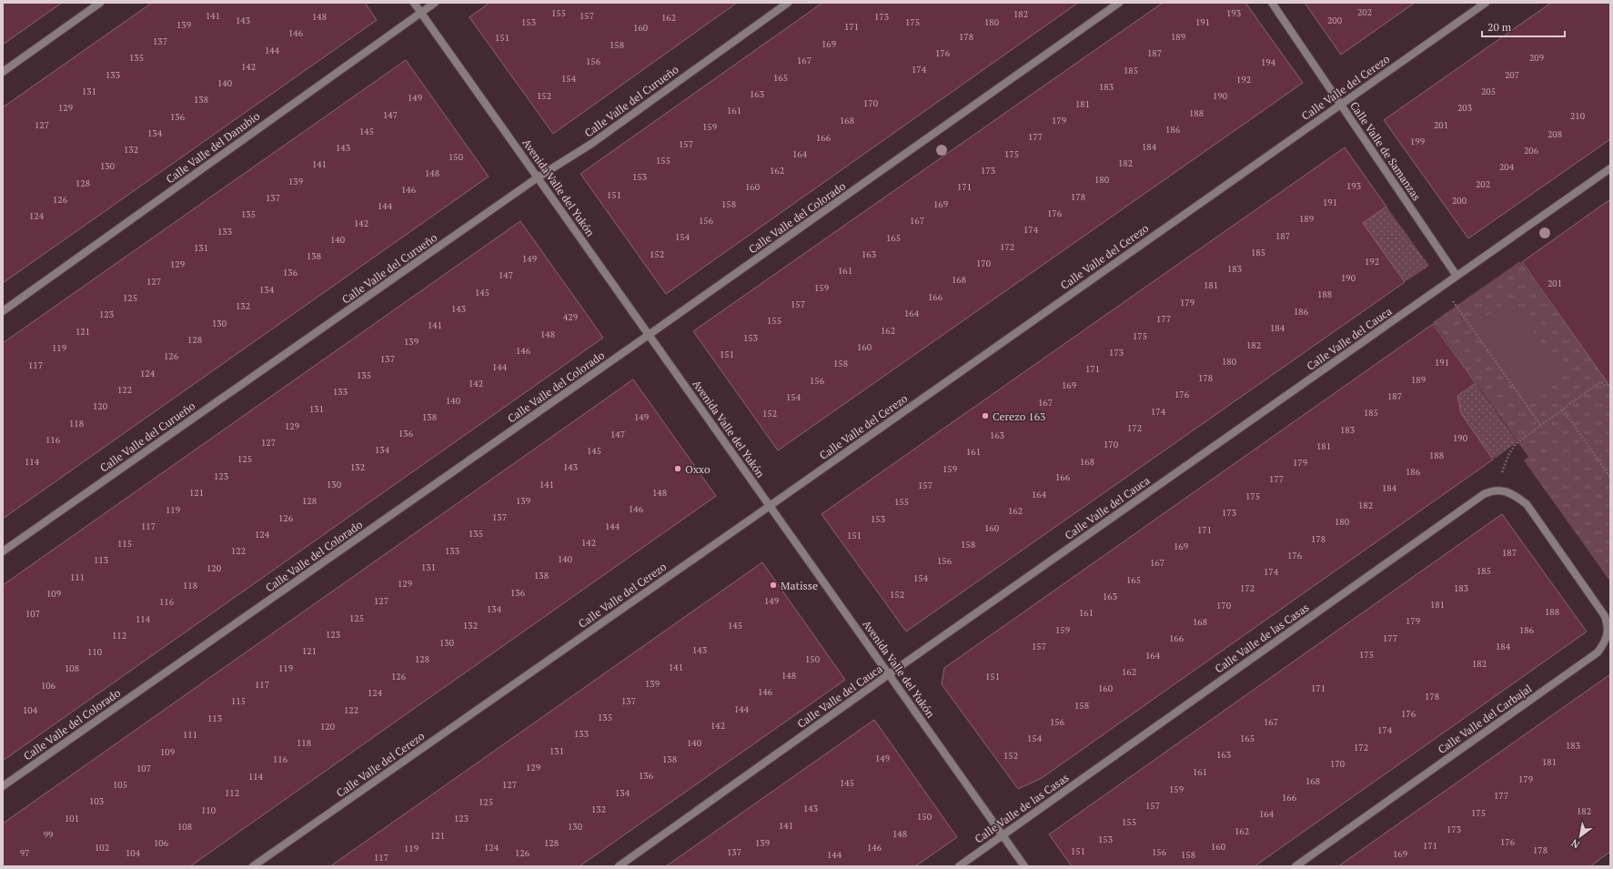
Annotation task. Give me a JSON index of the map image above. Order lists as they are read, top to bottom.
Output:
{
  "streets": {
    "street": [
      "Calle Valle del Cerezo",
      "Calle Valle del Curueño",
      "Calle Valle del Danubio",
      "Calle Valle de Samanzas",
      "Avenida Valle del Yukón",
      "Calle Valle del Colorado",
      "Calle Valle del Cauca",
      "Calle Valle de las Casas",
      "Calle Valle del Carbajal"
    ]
  },
  "crossings": [
    ["Calle Valle del Cerezo", "Calle Valle de Samanzas"],
    ["Calle Valle del Cerezo", "Avenida Valle del Yukón"],
    ["Calle Valle del Curueño", "Avenida Valle del Yukón"],
    ["Calle Valle del Danubio", "Avenida Valle del Yukón"],
    ["Calle Valle de Samanzas", "Calle Valle del Cauca"],
    ["Avenida Valle del Yukón", "Calle Valle del Colorado"],
    ["Avenida Valle del Yukón", "Calle Valle del Cauca"],
    ["Avenida Valle del Yukón", "Calle Valle de las Casas"],
    ["Calle Valle de las Casas", "Calle Valle del Carbajal"]
  ],
  "places": ["Cerezo 163", "Oxxo", "Matisse"],
  "house_numbers": [
    "202",
    "155",
    "193",
    "182",
    "141",
    "157",
    "148",
    "173",
    "162",
    "143",
    "200",
    "153",
    "175",
    "180",
    "191",
    "139",
    "171",
    "160",
    "146",
    "178",
    "189",
    "151",
    "137",
    "169",
    "158",
    "144",
    "176",
    "187",
    "135",
    "209",
    "167",
    "156",
    "194",
    "142",
    "174",
    "185",
    "133",
    "207",
    "165",
    "154",
    "192",
    "140",
    "183",
    "131",
    "205",
    "163",
    "152",
    "190",
    "149",
    "138",
    "170",
    "181",
    "129",
    "203",
    "161",
    "188",
    "147",
    "210",
    "136",
    "168",
    "179",
    "127",
    "201",
    "159",
    "186",
    "145",
    "134",
    "208",
    "177",
    "166",
    "199",
    "157",
    "184",
    "143",
    "132",
    "206",
    "164",
    "175",
    "150",
    "155",
    "182",
    "141",
    "130",
    "204",
    "162",
    "173",
    "148",
    "153",
    "180",
    "139",
    "128",
    "202",
    "193",
    "160",
    "171",
    "146",
    "151",
    "178",
    "137",
    "126",
    "200",
    "191",
    "158",
    "169",
    "144",
    "176",
    "135",
    "124",
    "189",
    "156",
    "167",
    "142",
    "174",
    "133",
    "187",
    "154",
    "165",
    "140",
    "172",
    "131",
    "185",
    "152",
    "163",
    "138",
    "149",
    "192",
    "170",
    "129",
    "183",
    "161",
    "136",
    "147",
    "190",
    "168",
    "127",
    "201",
    "181",
    "159",
    "134",
    "145",
    "188",
    "166",
    "125",
    "179",
    "157",
    "132",
    "143",
    "186",
    "164",
    "123",
    "429",
    "177",
    "155",
    "130",
    "141",
    "184",
    "162",
    "121",
    "148",
    "175",
    "153",
    "128",
    "139",
    "182",
    "160",
    "119",
    "146",
    "173",
    "151",
    "126",
    "137",
    "180",
    "191",
    "158",
    "117",
    "144",
    "171",
    "124",
    "135",
    "178",
    "189",
    "156",
    "142",
    "169",
    "122",
    "133",
    "176",
    "187",
    "154",
    "140",
    "167",
    "120",
    "131",
    "174",
    "185",
    "152",
    "138",
    "149",
    "118",
    "129",
    "172",
    "183",
    "136",
    "147",
    "163",
    "190",
    "116",
    "127",
    "170",
    "181",
    "134",
    "145",
    "161",
    "188",
    "125",
    "114",
    "168",
    "179",
    "132",
    "143",
    "159",
    "186",
    "123",
    "166",
    "177",
    "130",
    "141",
    "157",
    "184",
    "121",
    "148",
    "164",
    "175",
    "128",
    "139",
    "155",
    "182",
    "146",
    "119",
    "162",
    "173",
    "137",
    "126",
    "153",
    "180",
    "117",
    "144",
    "160",
    "171",
    "135",
    "124",
    "151",
    "178",
    "142",
    "115",
    "158",
    "169",
    "122",
    "133",
    "187",
    "176",
    "140",
    "113",
    "156",
    "167",
    "131",
    "120",
    "185",
    "174",
    "138",
    "111",
    "154",
    "165",
    "129",
    "118",
    "172",
    "183",
    "136",
    "109",
    "152",
    "163",
    "127",
    "149",
    "116",
    "181",
    "170",
    "134",
    "188",
    "161",
    "107",
    "125",
    "114",
    "179",
    "168",
    "132",
    "145",
    "159",
    "186",
    "123",
    "112",
    "166",
    "177",
    "130",
    "157",
    "184",
    "143",
    "121",
    "110",
    "175",
    "164",
    "128",
    "150",
    "182",
    "141",
    "108",
    "119",
    "162",
    "148",
    "126",
    "151",
    "139",
    "117",
    "106",
    "160",
    "171",
    "146",
    "124",
    "178",
    "115",
    "137",
    "158",
    "144",
    "104",
    "122",
    "176",
    "135",
    "113",
    "156",
    "167",
    "142",
    "120",
    "174",
    "133",
    "111",
    "154",
    "165",
    "118",
    "140",
    "183",
    "172",
    "131",
    "109",
    "163",
    "152",
    "149",
    "116",
    "138",
    "181",
    "170",
    "129",
    "107",
    "161",
    "136",
    "114",
    "179",
    "168",
    "145",
    "105",
    "127",
    "159",
    "112",
    "134",
    "177",
    "166",
    "103",
    "125",
    "157",
    "143",
    "132",
    "110",
    "182",
    "175",
    "164",
    "150",
    "101",
    "123",
    "155",
    "141",
    "108",
    "130",
    "173",
    "162",
    "148",
    "99",
    "121",
    "153",
    "176",
    "106",
    "128",
    "139",
    "171",
    "160",
    "102",
    "124",
    "146",
    "119",
    "178",
    "151",
    "137",
    "156",
    "97",
    "104",
    "126",
    "169",
    "144",
    "158",
    "117"
  ],
  "scale_bar": "20 m",
  "north": "bottom left"
}
